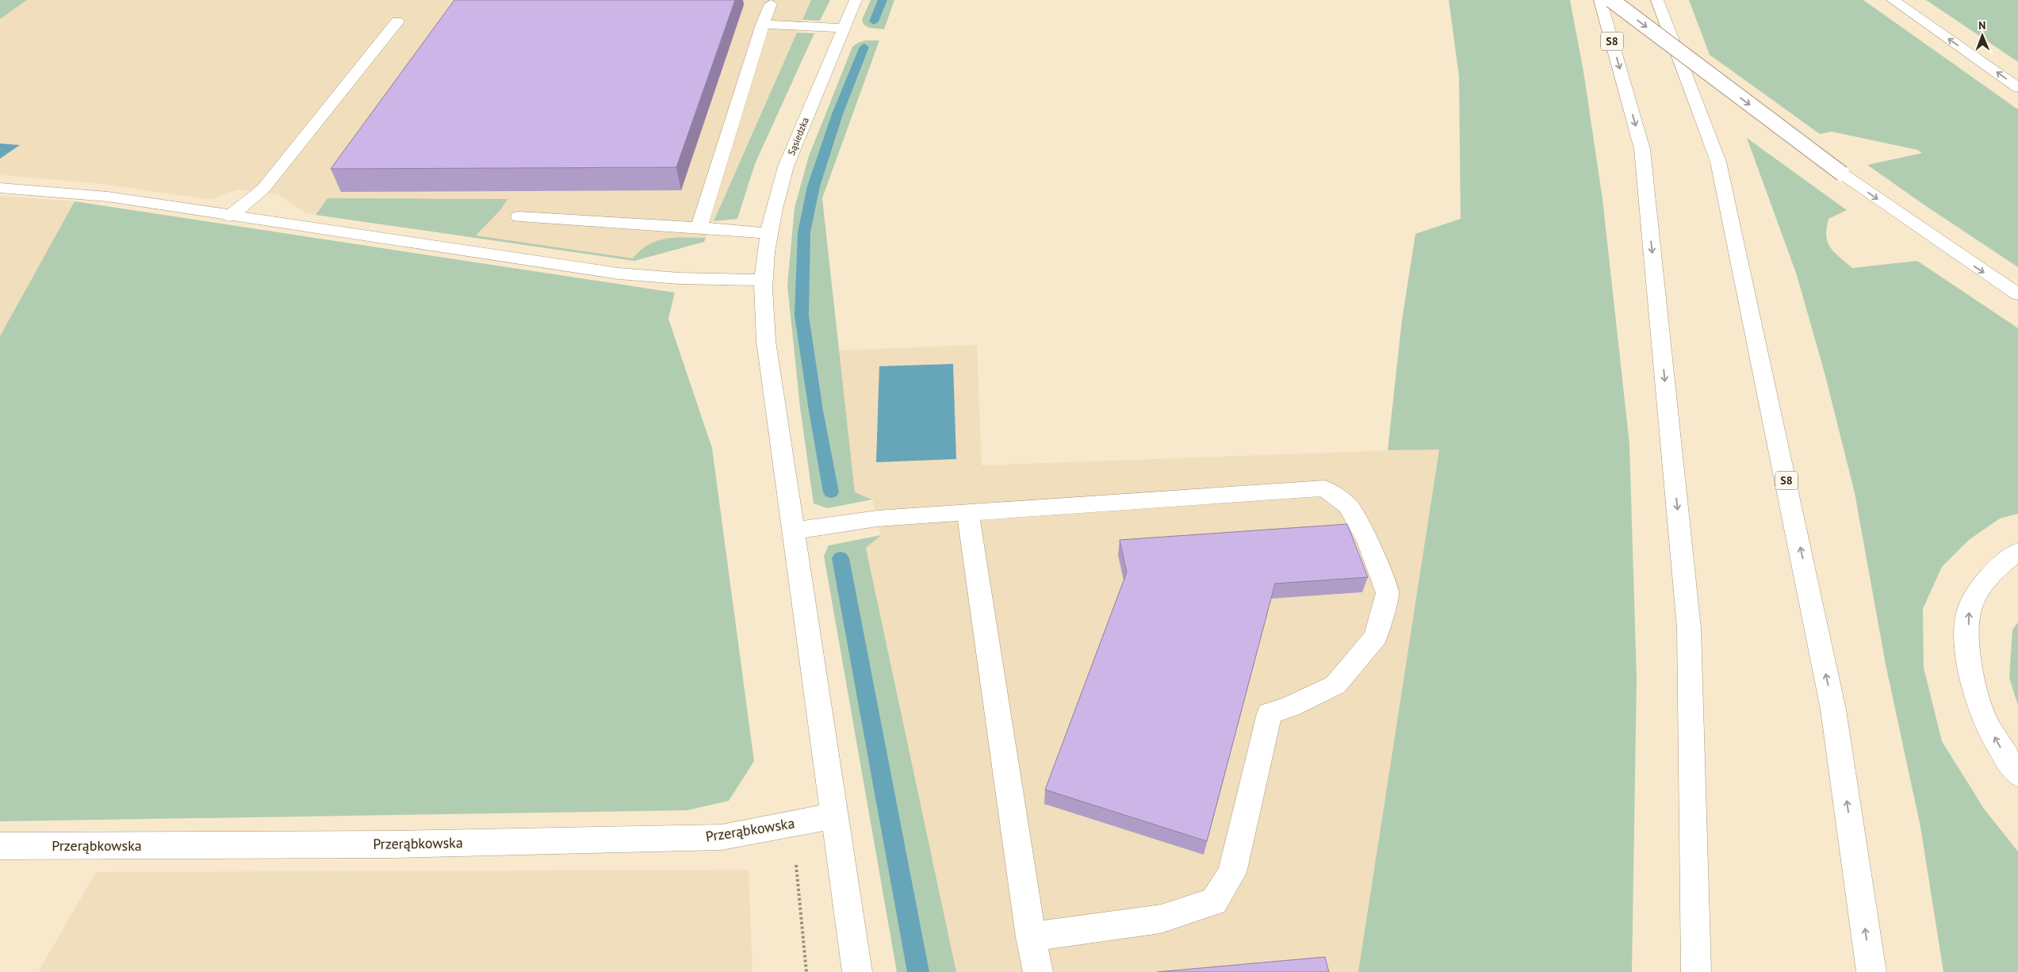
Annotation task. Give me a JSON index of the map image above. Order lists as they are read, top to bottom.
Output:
{
  "streets": {
    "main road": ["S8", "Sąsiedzka", "Przerąbkowska"]
  },
  "crossings": [
    ["Sąsiedzka", "Przerąbkowska"]
  ],
  "north": "top"
}
